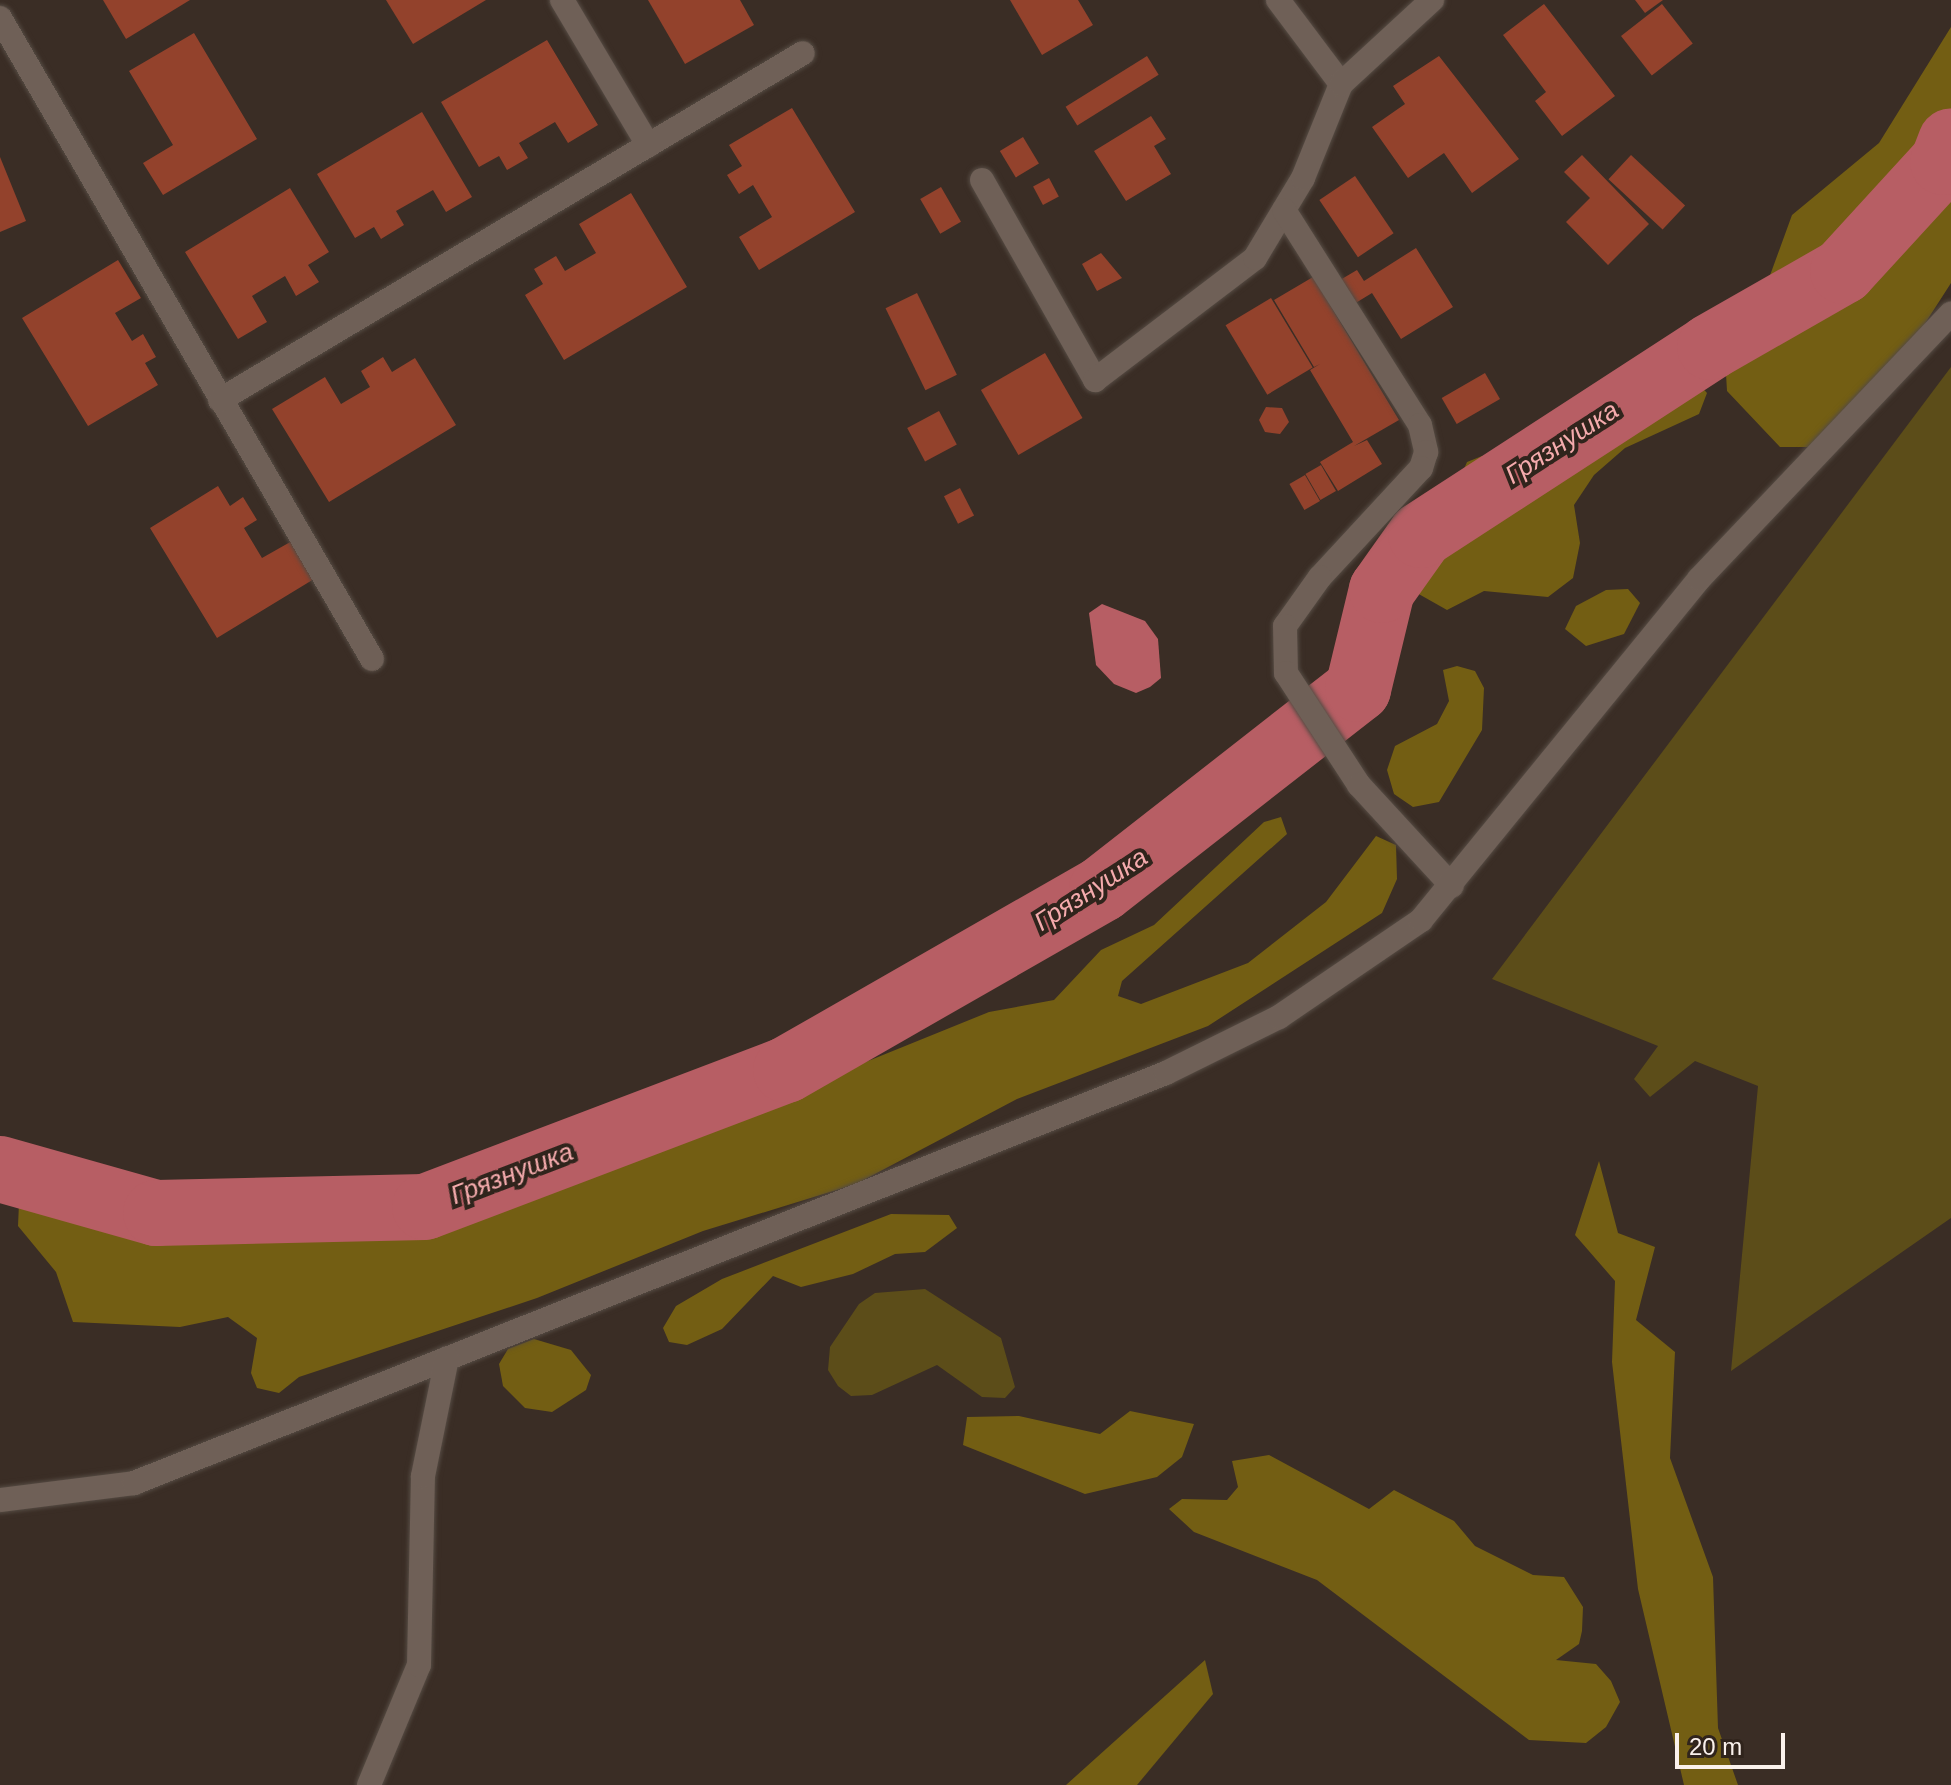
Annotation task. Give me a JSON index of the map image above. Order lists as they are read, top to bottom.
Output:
{
  "water": ["Грязнушка"],
  "scale_bar": "20 m"
}
